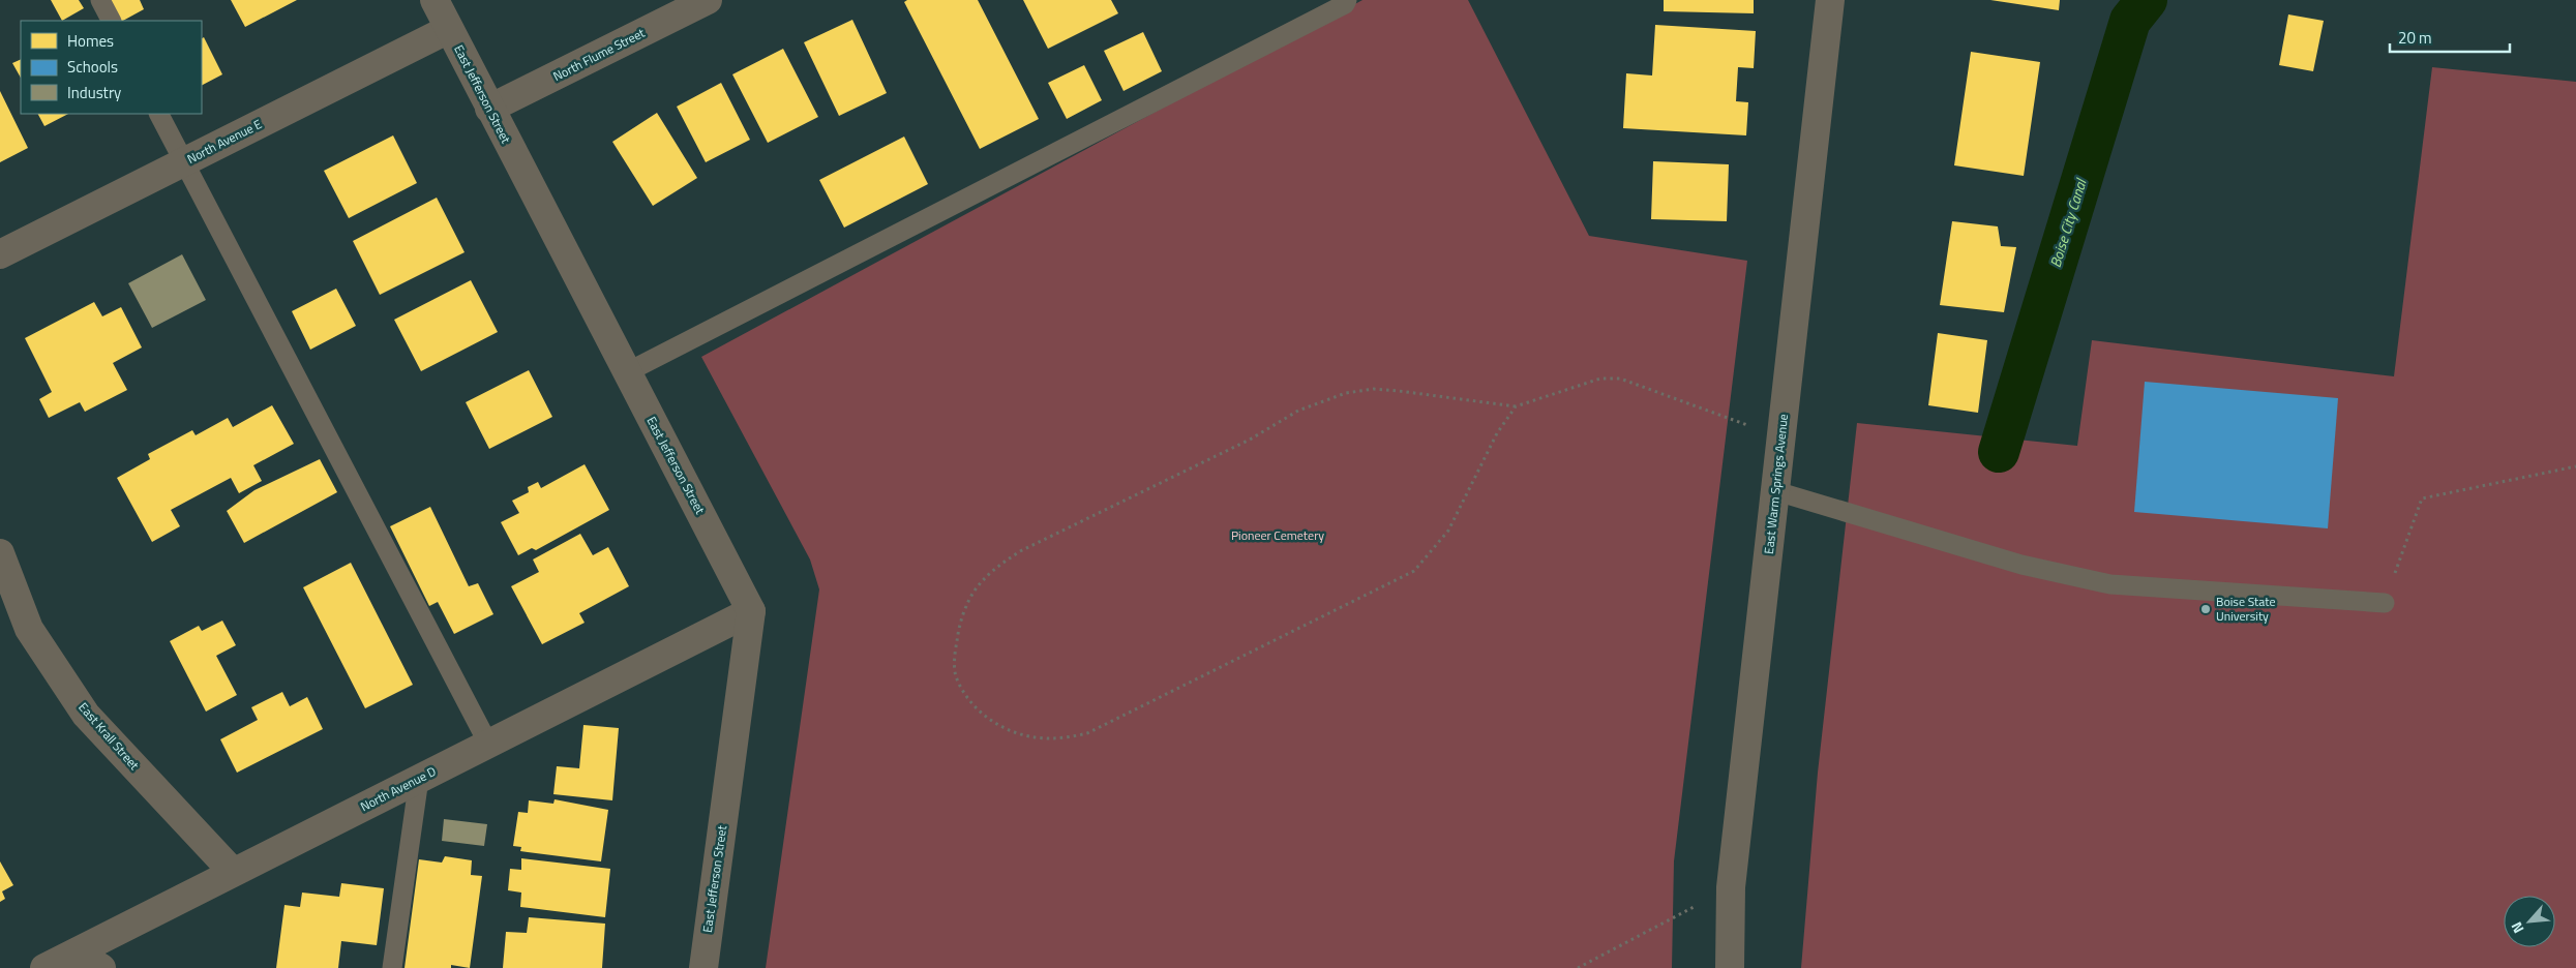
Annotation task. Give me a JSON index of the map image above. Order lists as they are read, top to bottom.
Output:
{
  "streets": {
    "street": [
      "North Flume Street",
      "East Jefferson Street",
      "North Avenue E",
      "East Warm Springs Avenue",
      "East Krall Street",
      "North Avenue D"
    ]
  },
  "crossings": [
    ["North Flume Street", "East Jefferson Street"],
    ["East Jefferson Street", "North Avenue E"],
    ["East Jefferson Street", "North Avenue D"],
    ["East Krall Street", "North Avenue D"]
  ],
  "water": ["Boise City Canal"],
  "parks": ["Pioneer Cemetery"],
  "places": ["Boise State University"],
  "legend": ["Homes", "Schools", "Industry"],
  "scale_bar": "20 m",
  "north": "bottom left"
}
